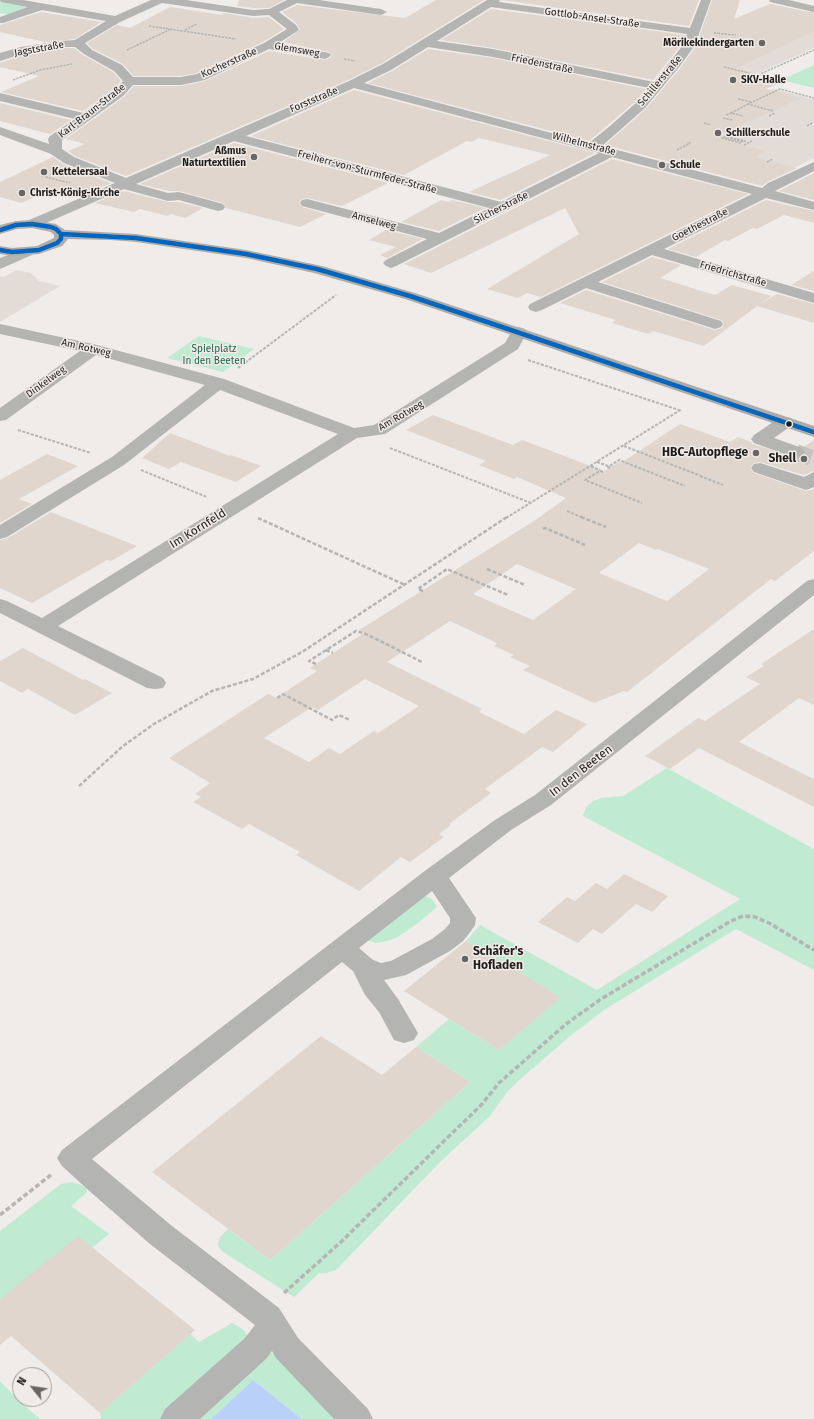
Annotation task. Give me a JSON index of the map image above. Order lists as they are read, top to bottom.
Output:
{
  "streets": {
    "street": [
      "Gottlob-Ansel-Straße",
      "Jagststraße",
      "Glemsweg",
      "Kocherstraße",
      "Friedenstraße",
      "Schillerstraße",
      "Forststraße",
      "Karl-Braun-Straße",
      "Wilhelmstraße",
      "Freiherr-von-Sturmfeder-Straße",
      "Silcherstraße",
      "Amselweg",
      "Goethestraße",
      "Friedrichstraße",
      "Am Rotweg",
      "Dinkelweg",
      "Im Kornfeld",
      "In den Beeten"
    ]
  },
  "crossings": [
    ["Gottlob-Ansel-Straße", "Schillerstraße"],
    ["Gottlob-Ansel-Straße", "Forststraße"],
    ["Jagststraße", "Karl-Braun-Straße"],
    ["Glemsweg", "Kocherstraße"],
    ["Kocherstraße", "Karl-Braun-Straße"],
    ["Friedenstraße", "Schillerstraße"],
    ["Friedenstraße", "Forststraße"],
    ["Schillerstraße", "Wilhelmstraße"],
    ["Forststraße", "Karl-Braun-Straße"],
    ["Forststraße", "Wilhelmstraße"],
    ["Forststraße", "Freiherr-von-Sturmfeder-Straße"],
    ["Wilhelmstraße", "Silcherstraße"],
    ["Wilhelmstraße", "Goethestraße"],
    ["Freiherr-von-Sturmfeder-Straße", "Silcherstraße"],
    ["Silcherstraße", "Amselweg"],
    ["Goethestraße", "Friedrichstraße"],
    ["Am Rotweg", "Dinkelweg"],
    ["Am Rotweg", "Im Kornfeld"]
  ],
  "parks": ["Spielplatz In den Beeten"],
  "places": [
    "Mörikekindergarten",
    "SKV-Halle",
    "Schillerschule",
    "Aßmus Naturtextilien",
    "Schule",
    "Kettelersaal",
    "Christ-König-Kirche",
    "HBC-Autopflege",
    "Shell",
    "Schäfer's Hofladen"
  ],
  "north": "top left"
}
